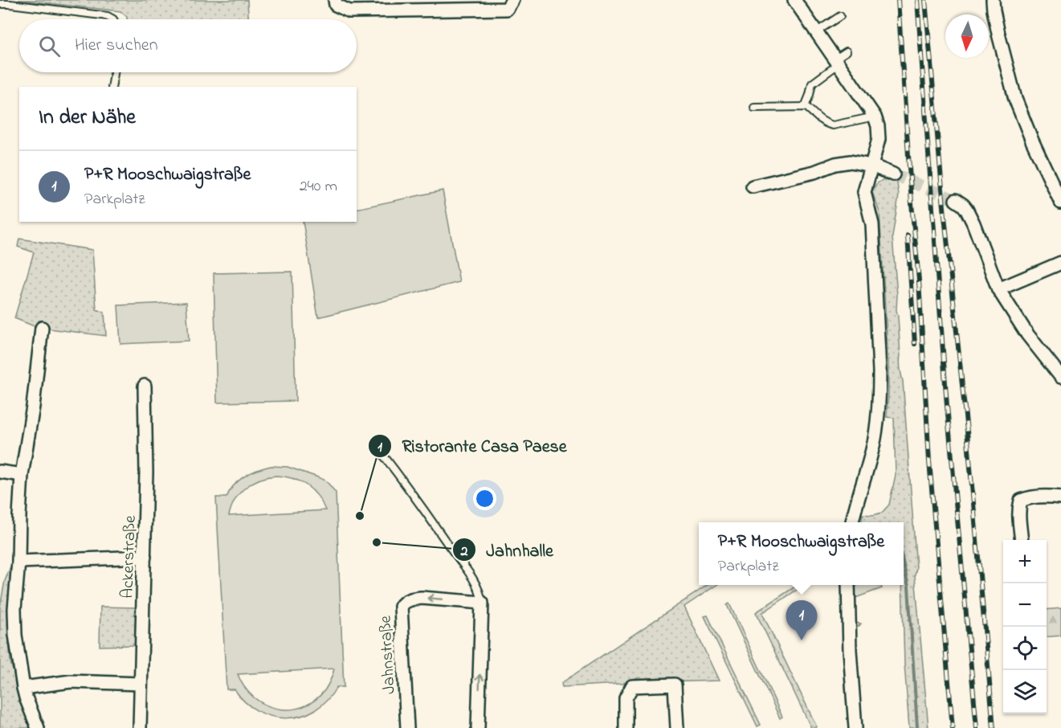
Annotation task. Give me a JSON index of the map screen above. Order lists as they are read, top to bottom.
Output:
{
  "streets": {
    "street": ["Ackerstraße", "Jahnstraße"]
  },
  "places": ["Ristorante Casa Paese", "Jahnhalle"],
  "north": "bottom",
  "page": {
    "search": "Hier suchen",
    "heading": "In der Nähe",
    "list": [
      {
        "mark": "1",
        "name": "P+R Mooschwaigstraße",
        "note": "Parkplatz",
        "value": "240 m"
      }
    ],
    "popup": ["P+R Mooschwaigstraße", "Parkplatz"],
    "map_buttons": ["+", "−"],
    "pins": "1"
  }
}
